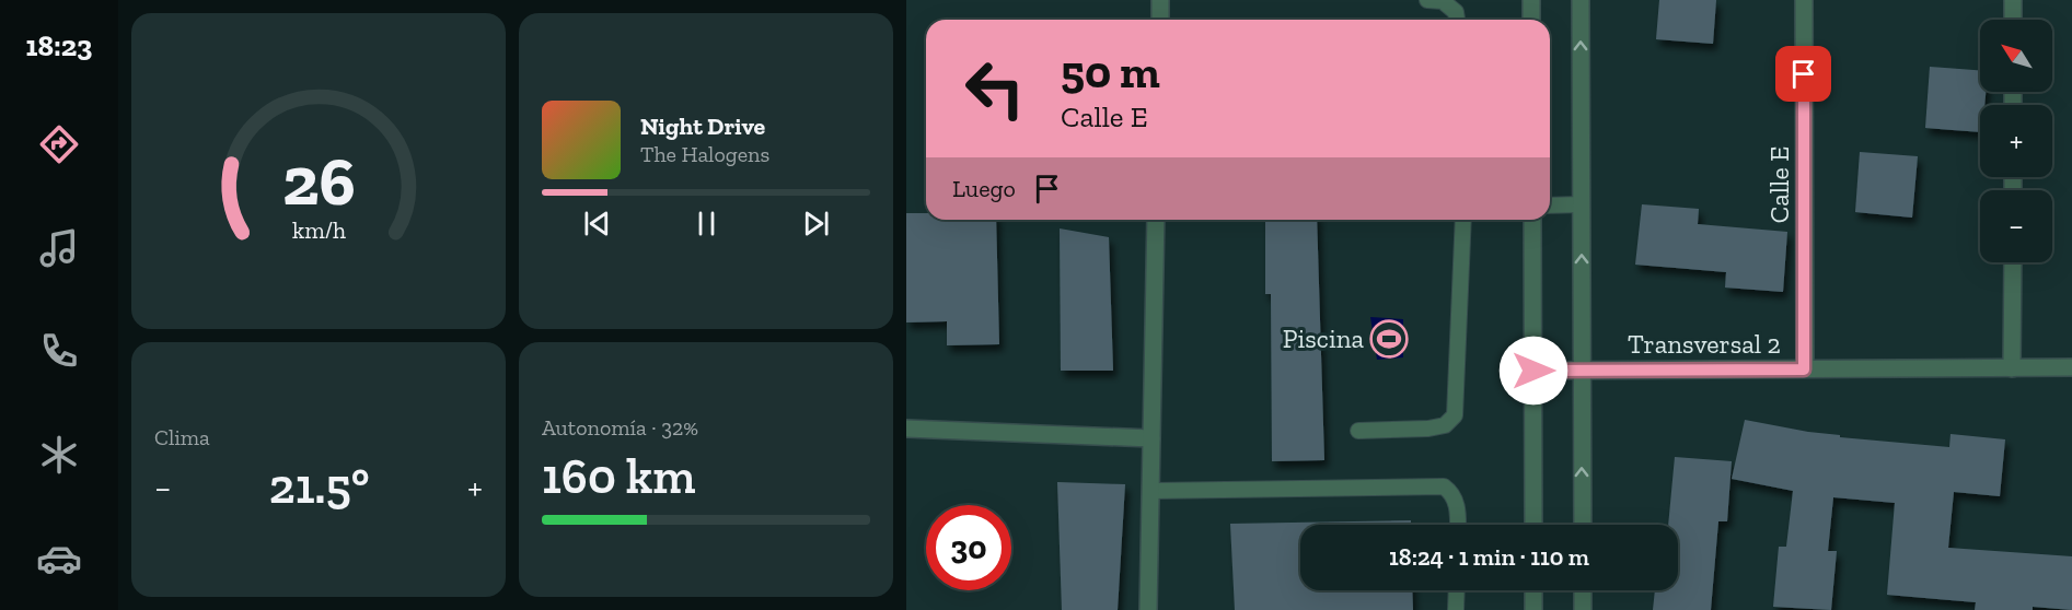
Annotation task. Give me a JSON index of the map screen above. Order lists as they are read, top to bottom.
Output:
{
  "streets": {
    "street": ["Calle E", "Transversal 2"]
  },
  "crossings": [
    ["Calle E", "Transversal 2"]
  ],
  "places": {
    "sports": ["Piscina"]
  },
  "north": "top left",
  "page": {
    "tabs": "18:23",
    "map_buttons": ["+", "−"],
    "turn": ["50 m", "Calle E"],
    "song": ["Night Drive", "The Halogens"],
    "then": "Luego",
    "tile": [
      "Clima",
      ["Autonomía · 32%", "160 km"]
    ],
    "heat": ["−", "21.5°", "+"],
    "limit": "30",
    "trip": "18:24 · 1 min · 110 m",
    "gauge": ["26", "km/h"]
  }
}
